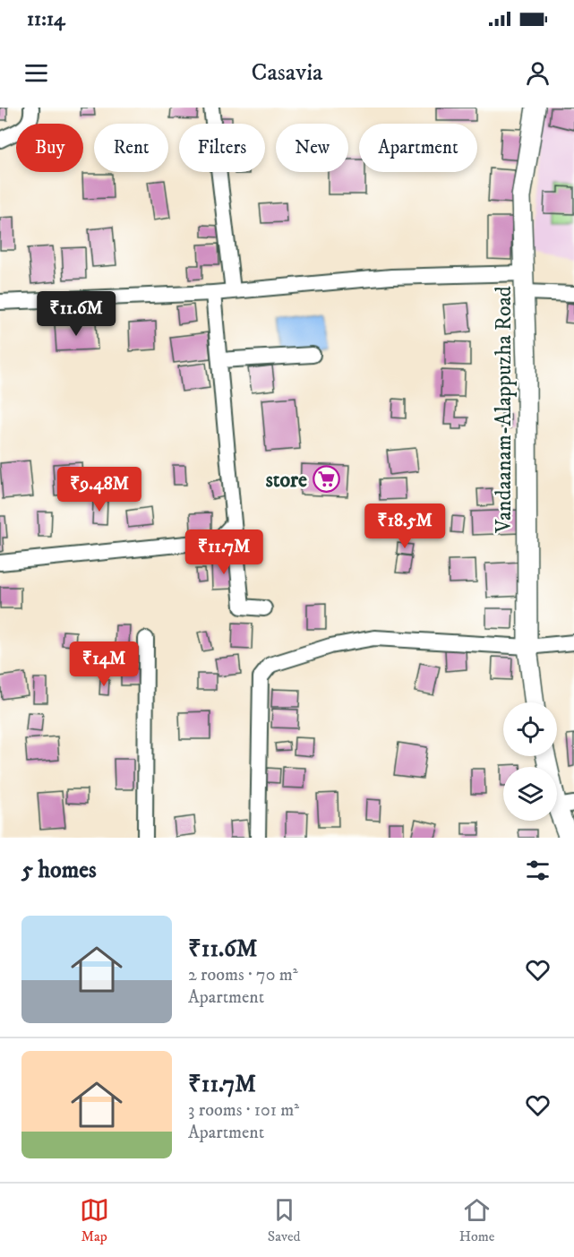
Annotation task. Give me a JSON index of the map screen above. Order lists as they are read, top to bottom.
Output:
{
  "streets": {
    "main road": ["Vandaanam-Alappuzha Road"]
  },
  "places": {
    "supermarket": ["store"]
  },
  "page": {
    "status": "11:14",
    "header": "Casavia",
    "chip": [
      "Buy",
      "Rent",
      "Filters",
      "New",
      "Apartment"
    ],
    "price": [
      "₹11.6M",
      "₹9.48M",
      "₹18.5M",
      "₹11.7M",
      "₹14M"
    ],
    "heading": "5 homes",
    "list": [
      {
        "name": "₹11.6M",
        "note": "2 rooms · 70 m² · Apartment"
      },
      {
        "name": "₹11.7M",
        "note": "3 rooms · 101 m² · Apartment"
      }
    ],
    "tabs": ["Map", "Saved", "Home"]
  }
}
